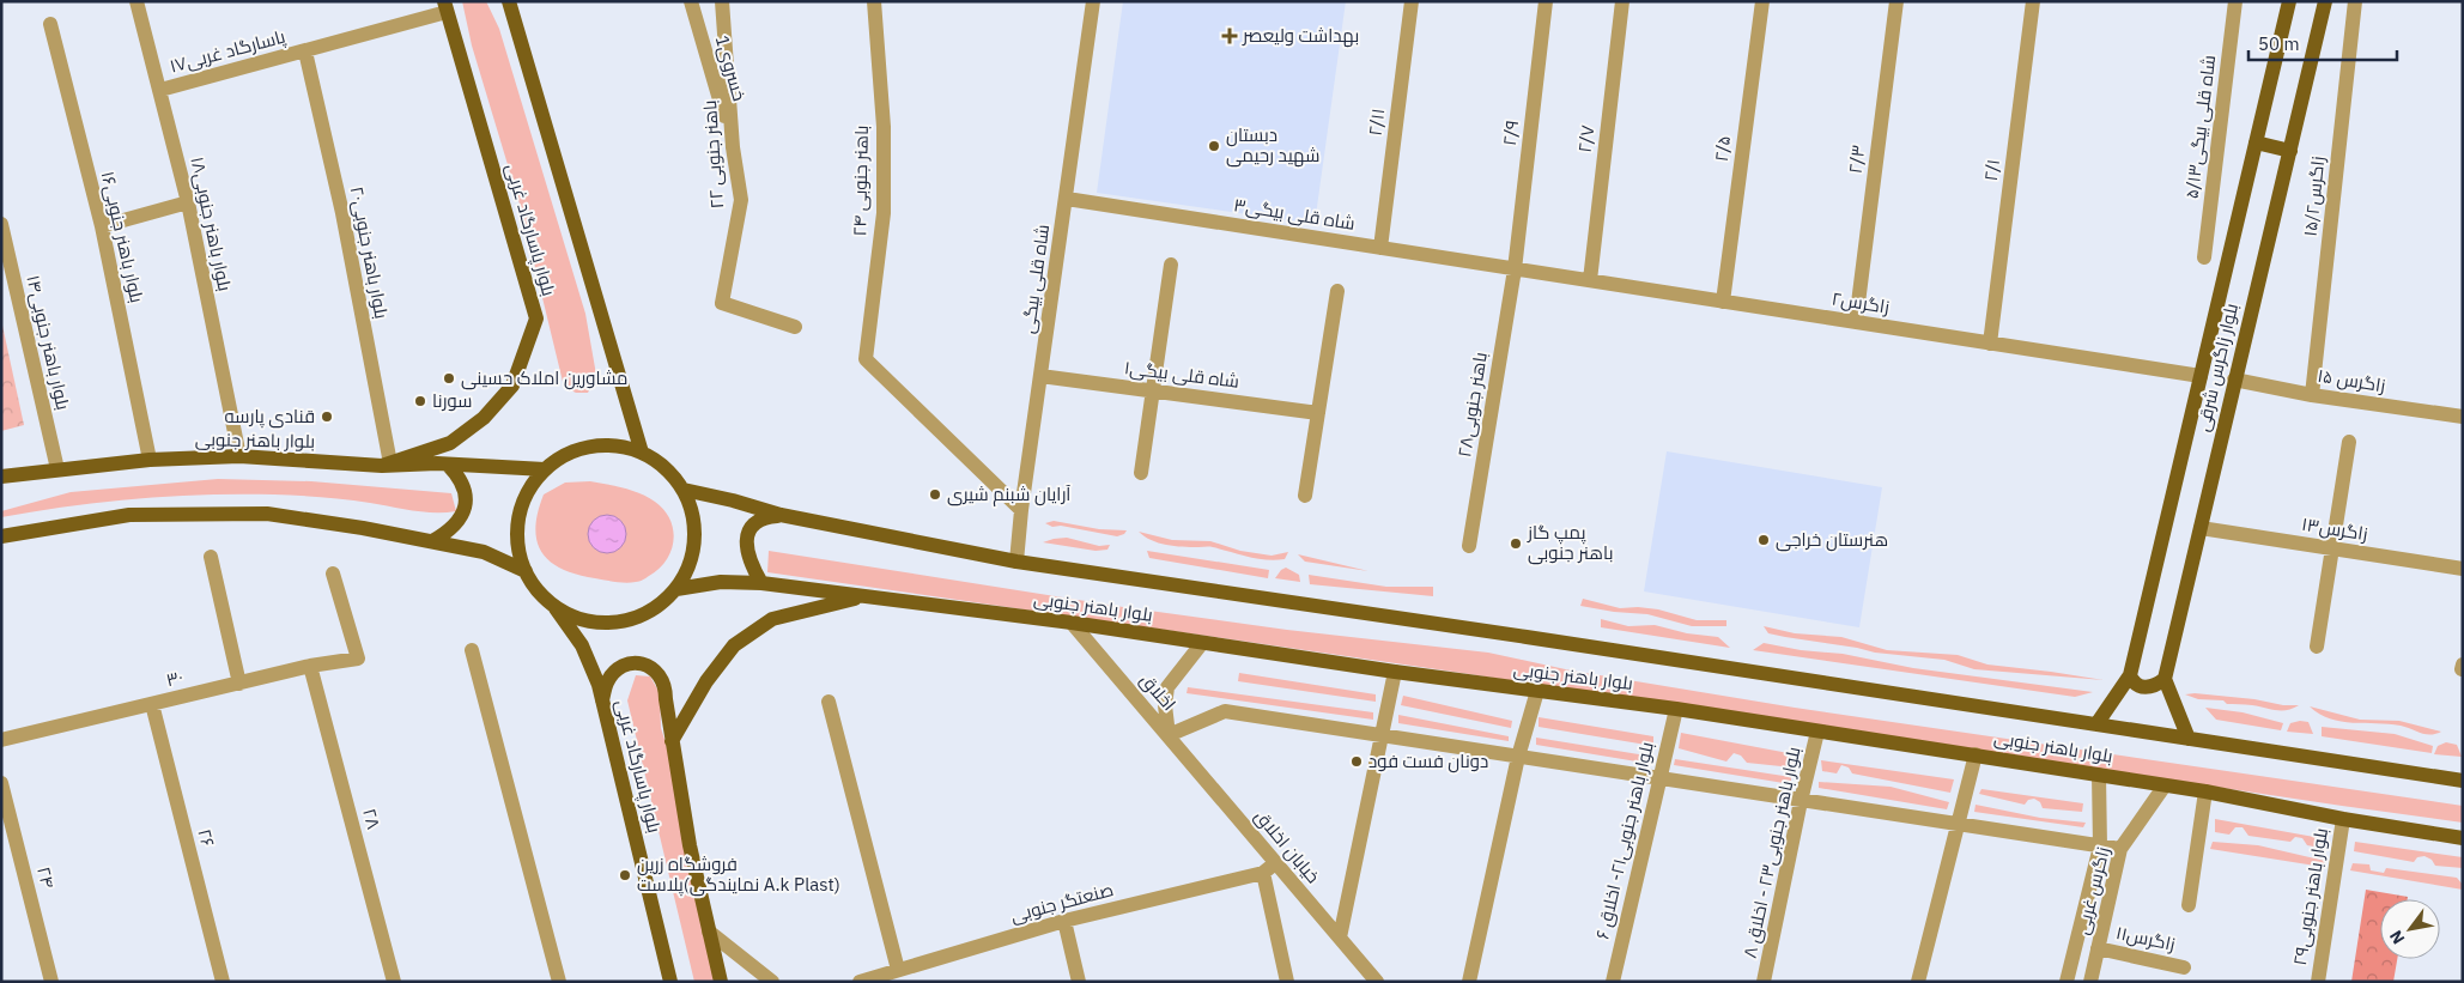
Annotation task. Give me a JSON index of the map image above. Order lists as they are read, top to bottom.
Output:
{
  "streets": {
    "main road": ["بلوار پاسارگاد غربی", "بلوار زاگرس شرقی", "بلوار باهنر جنوبی"],
    "street": [
      "۱۷پاسارگاد غربی",
      "خسروى1",
      "۲/۱۱",
      "شاه قلی بیگی۵/۱۳",
      "۲/۹",
      "۲/۷",
      "۲/۵",
      "۲۲ باهنر جنوبی",
      "۲/۳",
      "۲/۱",
      "۲۴ باهنر جنوبی",
      "زاگرس۱۵/۲",
      "شاه قلی بیگی۳",
      "۱۸بلوار باهنر جنوبی",
      "بلوار باهنر جنوبی۱۶",
      "بلوار باهنر جنوبی۲۰",
      "شاه قلی بیگی",
      "زاگرس۲",
      "بلوار باهنر جنوبی۱۴",
      "شاه قلی بیگی۱",
      "زاگرس ۱۵",
      "باهنر جنوبی۲۸",
      "زاگرس۱۳",
      "۳۰",
      "اخلاق",
      "۲۸",
      "۲۶",
      "بلوار باهنر جنوبی۲۱- اخلاق ۶",
      "خیابان اخلاق",
      "بلوار باهنر جنوبی۲۳ - اخلاق ۸",
      "۲۴",
      "زاگرس غربی",
      "بلوار باهنر جنوبی۲۹",
      "صنعتگر جنوبی",
      "زاگرس۱۱"
    ]
  },
  "crossings": [
    ["۱۷پاسارگاد غربی", "۱۸بلوار باهنر جنوبی"],
    ["۱۷پاسارگاد غربی", "بلوار پاسارگاد غربی"],
    ["۱۷پاسارگاد غربی", "بلوار باهنر جنوبی۲۰"],
    ["خسروى1", "۲۲ باهنر جنوبی"],
    ["۲/۱۱", "شاه قلی بیگی۳"],
    ["۲/۹", "شاه قلی بیگی۳"],
    ["۲/۹", "زاگرس۲"],
    ["۲/۹", "باهنر جنوبی۲۸"],
    ["۲/۷", "زاگرس۲"],
    ["۲/۵", "زاگرس۲"],
    ["۲/۳", "زاگرس۲"],
    ["۲/۱", "زاگرس۲"],
    ["۲۴ باهنر جنوبی", "شاه قلی بیگی"],
    ["زاگرس۱۵/۲", "زاگرس ۱۵"],
    ["شاه قلی بیگی۳", "شاه قلی بیگی"],
    ["شاه قلی بیگی۳", "زاگرس۲"],
    ["شاه قلی بیگی۳", "باهنر جنوبی۲۸"],
    ["۱۸بلوار باهنر جنوبی", "بلوار باهنر جنوبی"],
    ["بلوار پاسارگاد غربی", "بلوار باهنر جنوبی۲۰"],
    ["بلوار پاسارگاد غربی", "بلوار باهنر جنوبی"],
    ["بلوار باهنر جنوبی۱۶", "بلوار باهنر جنوبی"],
    ["بلوار باهنر جنوبی۲۰", "بلوار باهنر جنوبی"],
    ["شاه قلی بیگی", "شاه قلی بیگی۱"],
    ["شاه قلی بیگی", "بلوار باهنر جنوبی"],
    ["زاگرس۲", "بلوار زاگرس شرقی"],
    ["زاگرس۲", "باهنر جنوبی۲۸"],
    ["بلوار باهنر جنوبی۱۴", "بلوار باهنر جنوبی"],
    ["بلوار زاگرس شرقی", "زاگرس ۱۵"],
    ["بلوار زاگرس شرقی", "بلوار باهنر جنوبی"],
    ["بلوار زاگرس شرقی", "زاگرس۱۳"],
    ["بلوار باهنر جنوبی", "اخلاق"],
    ["بلوار باهنر جنوبی", "بلوار باهنر جنوبی۲۱- اخلاق ۶"],
    ["بلوار باهنر جنوبی", "بلوار باهنر جنوبی۲۳ - اخلاق ۸"],
    ["بلوار باهنر جنوبی", "زاگرس غربی"],
    ["بلوار باهنر جنوبی", "بلوار باهنر جنوبی۲۹"],
    ["۳۰", "۲۸"],
    ["۳۰", "۲۶"],
    ["اخلاق", "خیابان اخلاق"],
    ["خیابان اخلاق", "صنعتگر جنوبی"],
    ["زاگرس غربی", "زاگرس۱۱"]
  ],
  "places": {
    "health": ["بهداشت ولیعصر"],
    "other": [
      "دبستان شهید رحیمی",
      "مشاورین املاک حسینی",
      "سورنا",
      "قنادی پارسه",
      "آرایان شبنم شیری",
      "هنرستان خراجی",
      "پمپ گاز باهنر جنوبی",
      "دونان فست فود",
      "فروشگاه زرین پلاست(نمایندگی A.k Plast)"
    ]
  },
  "scale_bar": "50 m",
  "north": "bottom left"
}
